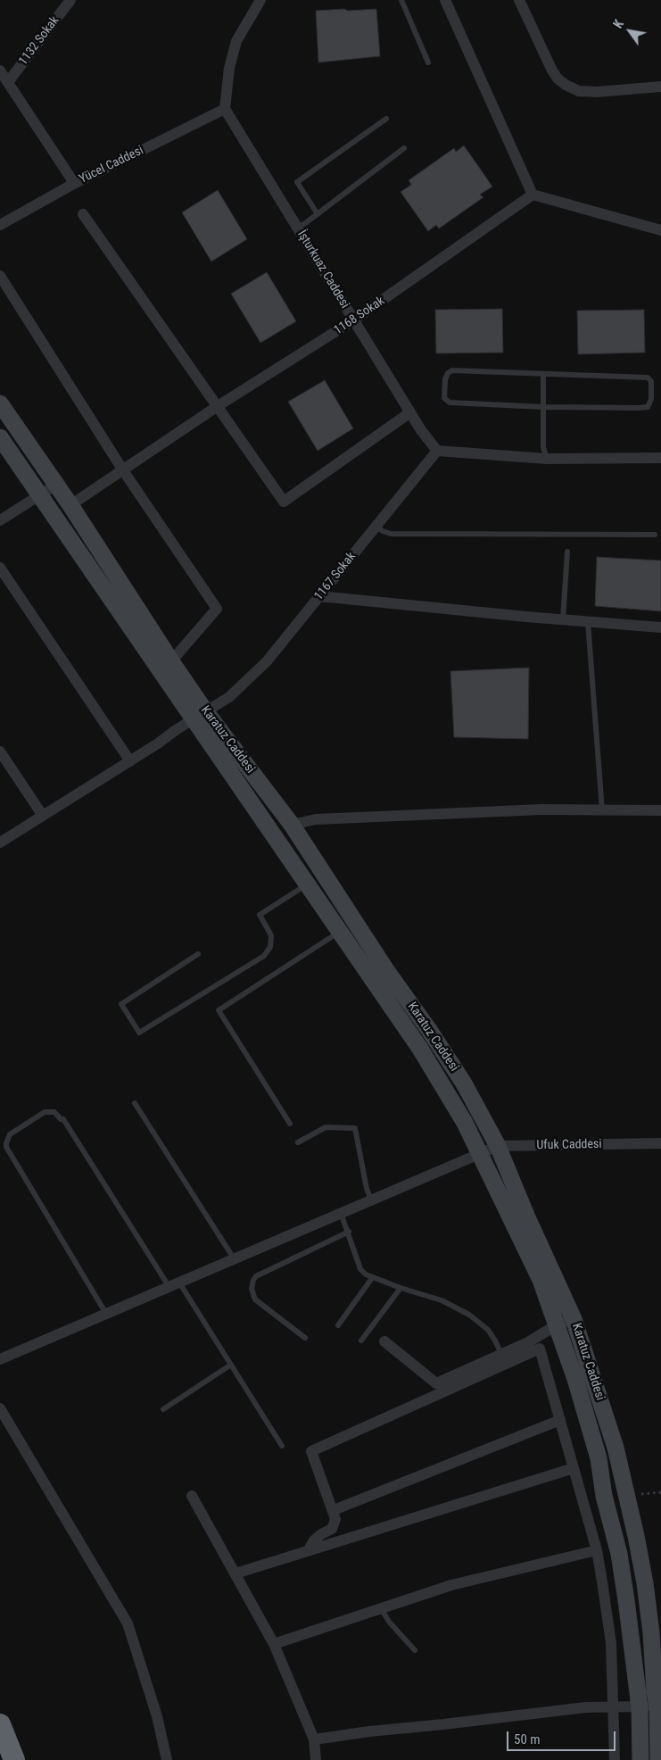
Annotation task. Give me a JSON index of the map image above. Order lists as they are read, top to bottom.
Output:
{
  "streets": {
    "street": [
      "1132 Sokak",
      "Yücel Caddesi",
      "İşturkuaz Caddesi",
      "1168 Sokak",
      "1167 Sokak",
      "Karatuz Caddesi",
      "Ufuk Caddesi"
    ]
  },
  "crossings": [
    ["Yücel Caddesi", "İşturkuaz Caddesi"],
    ["İşturkuaz Caddesi", "1168 Sokak"],
    ["İşturkuaz Caddesi", "1167 Sokak"],
    ["1168 Sokak", "Karatuz Caddesi"],
    ["1167 Sokak", "Karatuz Caddesi"],
    ["Karatuz Caddesi", "Ufuk Caddesi"]
  ],
  "scale_bar": "50 m",
  "north": "top left"
}
